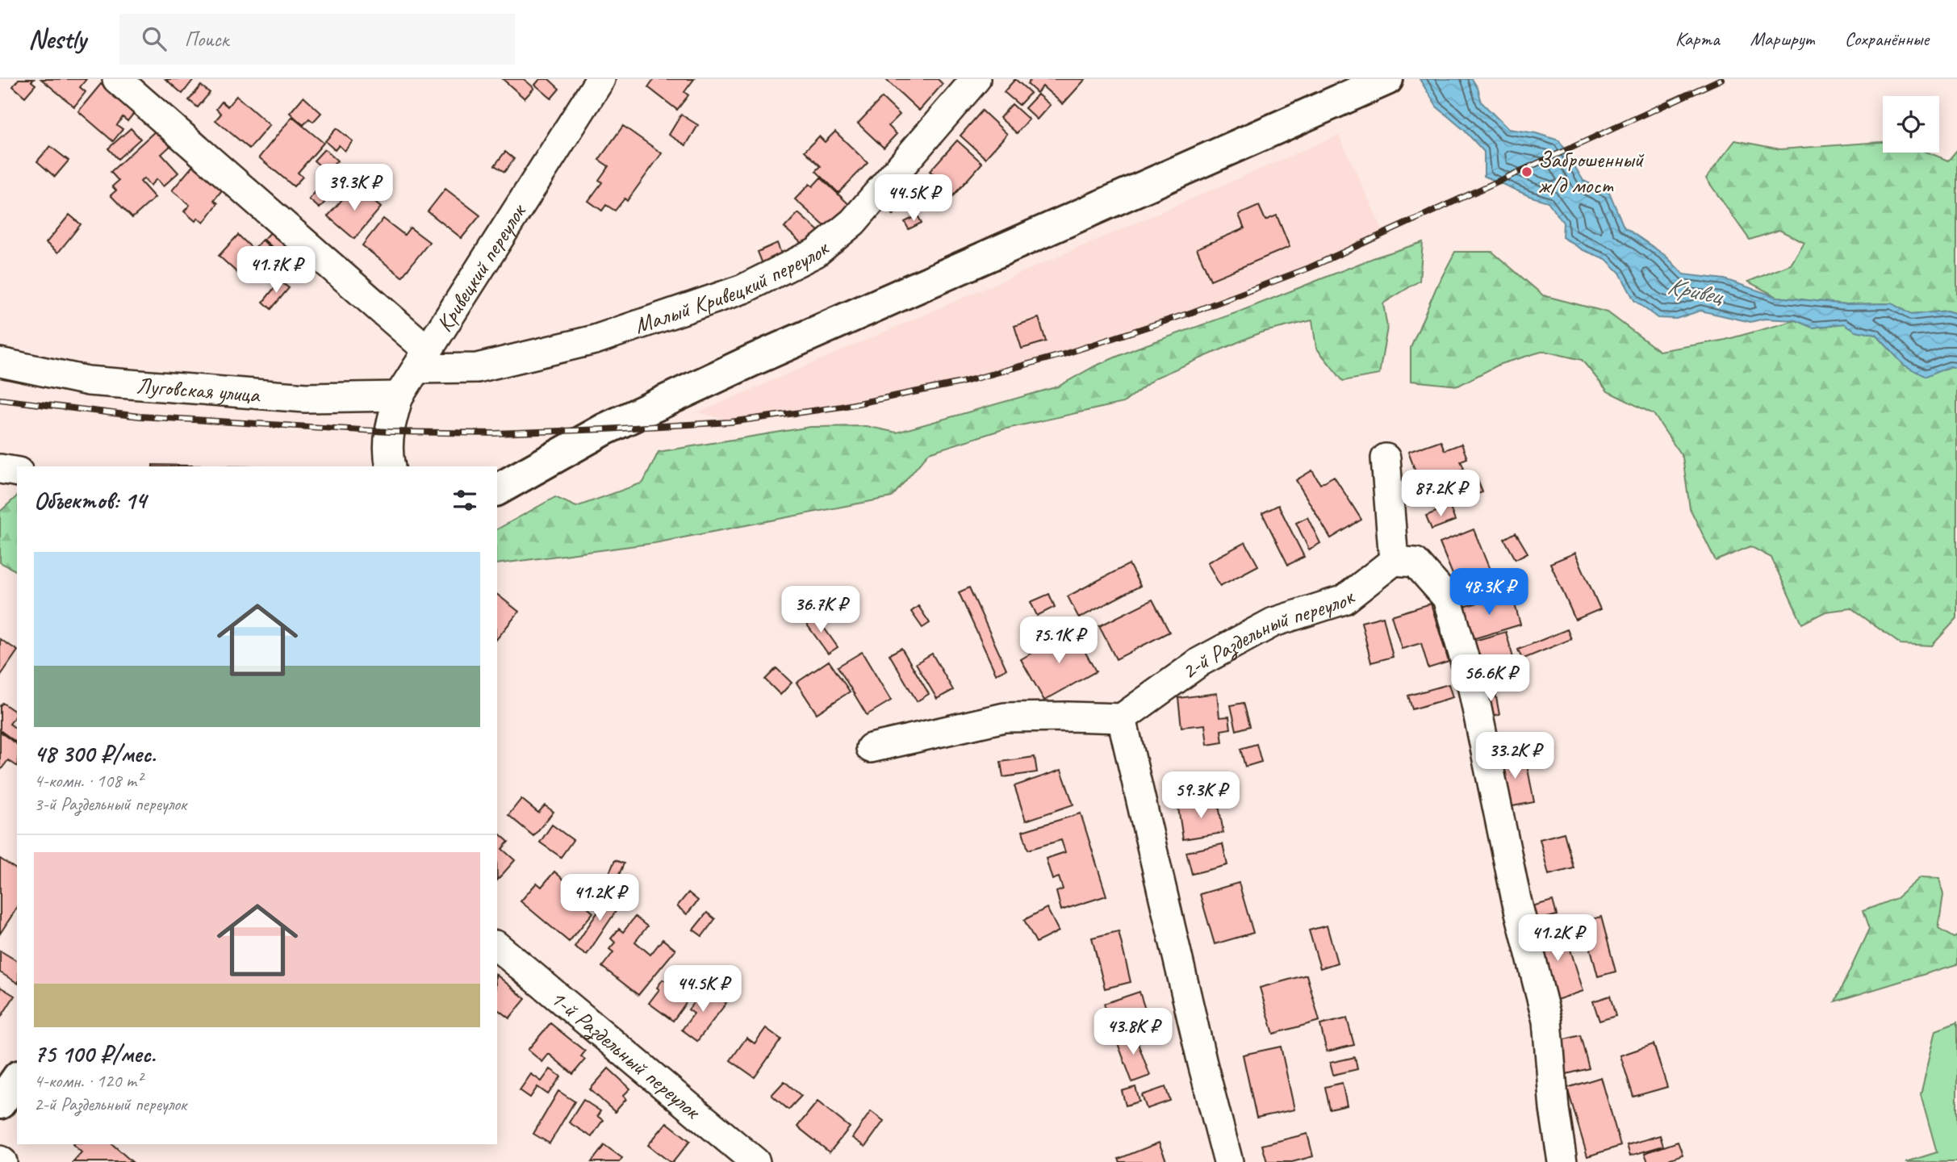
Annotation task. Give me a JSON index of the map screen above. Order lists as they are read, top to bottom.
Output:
{
  "streets": {
    "street": [
      "Кривецкий переулок",
      "Малый Кривецкий переулок",
      "Луговская улица",
      "2-й Раздельный переулок",
      "1-й Раздельный переулок"
    ]
  },
  "crossings": [
    ["Кривецкий переулок", "Малый Кривецкий переулок"],
    ["Кривецкий переулок", "Луговская улица"]
  ],
  "water": ["Кривец"],
  "places": ["Заброшенный ж/д мост"],
  "page": {
    "header": "Nestly",
    "search": "Поиск",
    "nav": ["Карта", "Маршрут", "Сохранённые"],
    "price": [
      "39.3K ₽",
      "44.5K ₽",
      "41.7K ₽",
      "87.2K ₽",
      "48.3K ₽",
      "36.7K ₽",
      "75.1K ₽",
      "56.6K ₽",
      "33.2K ₽",
      "59.3K ₽",
      "41.2K ₽",
      "41.2K ₽",
      "44.5K ₽",
      "43.8K ₽"
    ],
    "heading": "Объектов: 14",
    "list": [
      {
        "name": "48 300 ₽/мес.",
        "note": "4-комн. · 108 m² · 3-й Раздельный переулок"
      },
      {
        "name": "75 100 ₽/мес.",
        "note": "4-комн. · 120 m² · 2-й Раздельный переулок"
      }
    ]
  }
}
